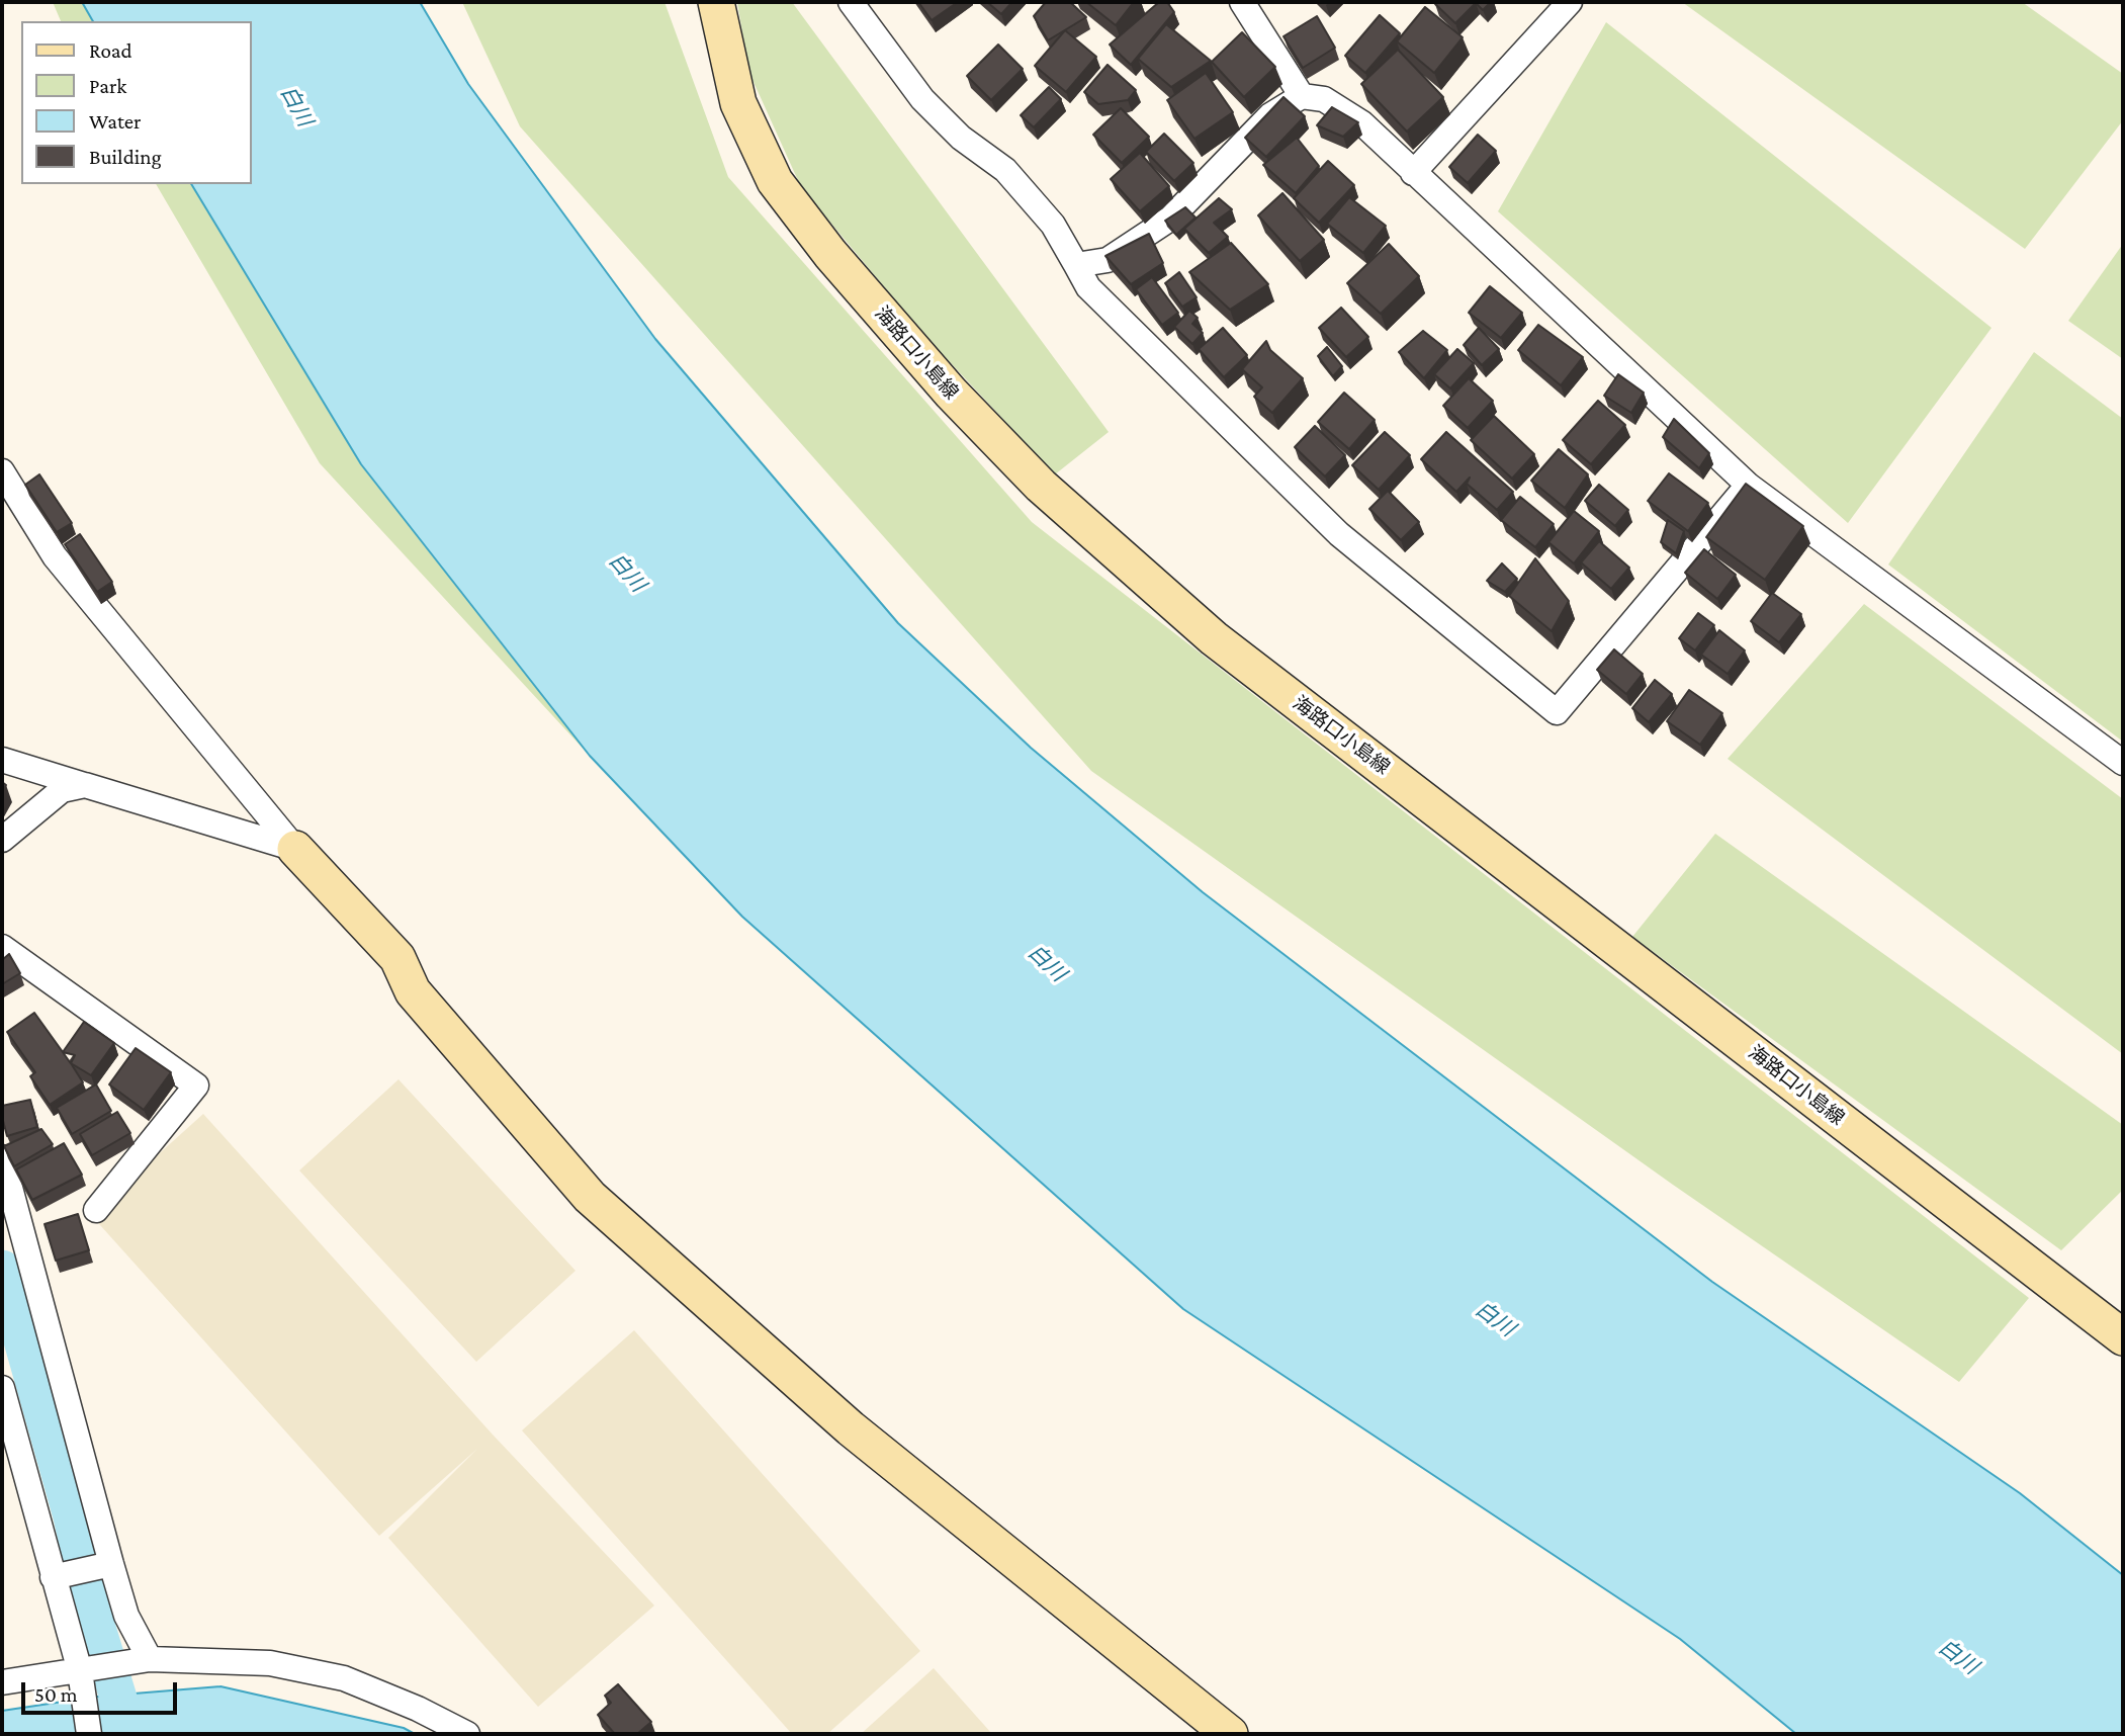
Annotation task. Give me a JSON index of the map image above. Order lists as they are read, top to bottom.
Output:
{
  "streets": {
    "main road": ["海路口小島線"]
  },
  "water": ["白川"],
  "legend": [
    "Road",
    "Park",
    "Water",
    "Building"
  ],
  "scale_bar": "50 m"
}
